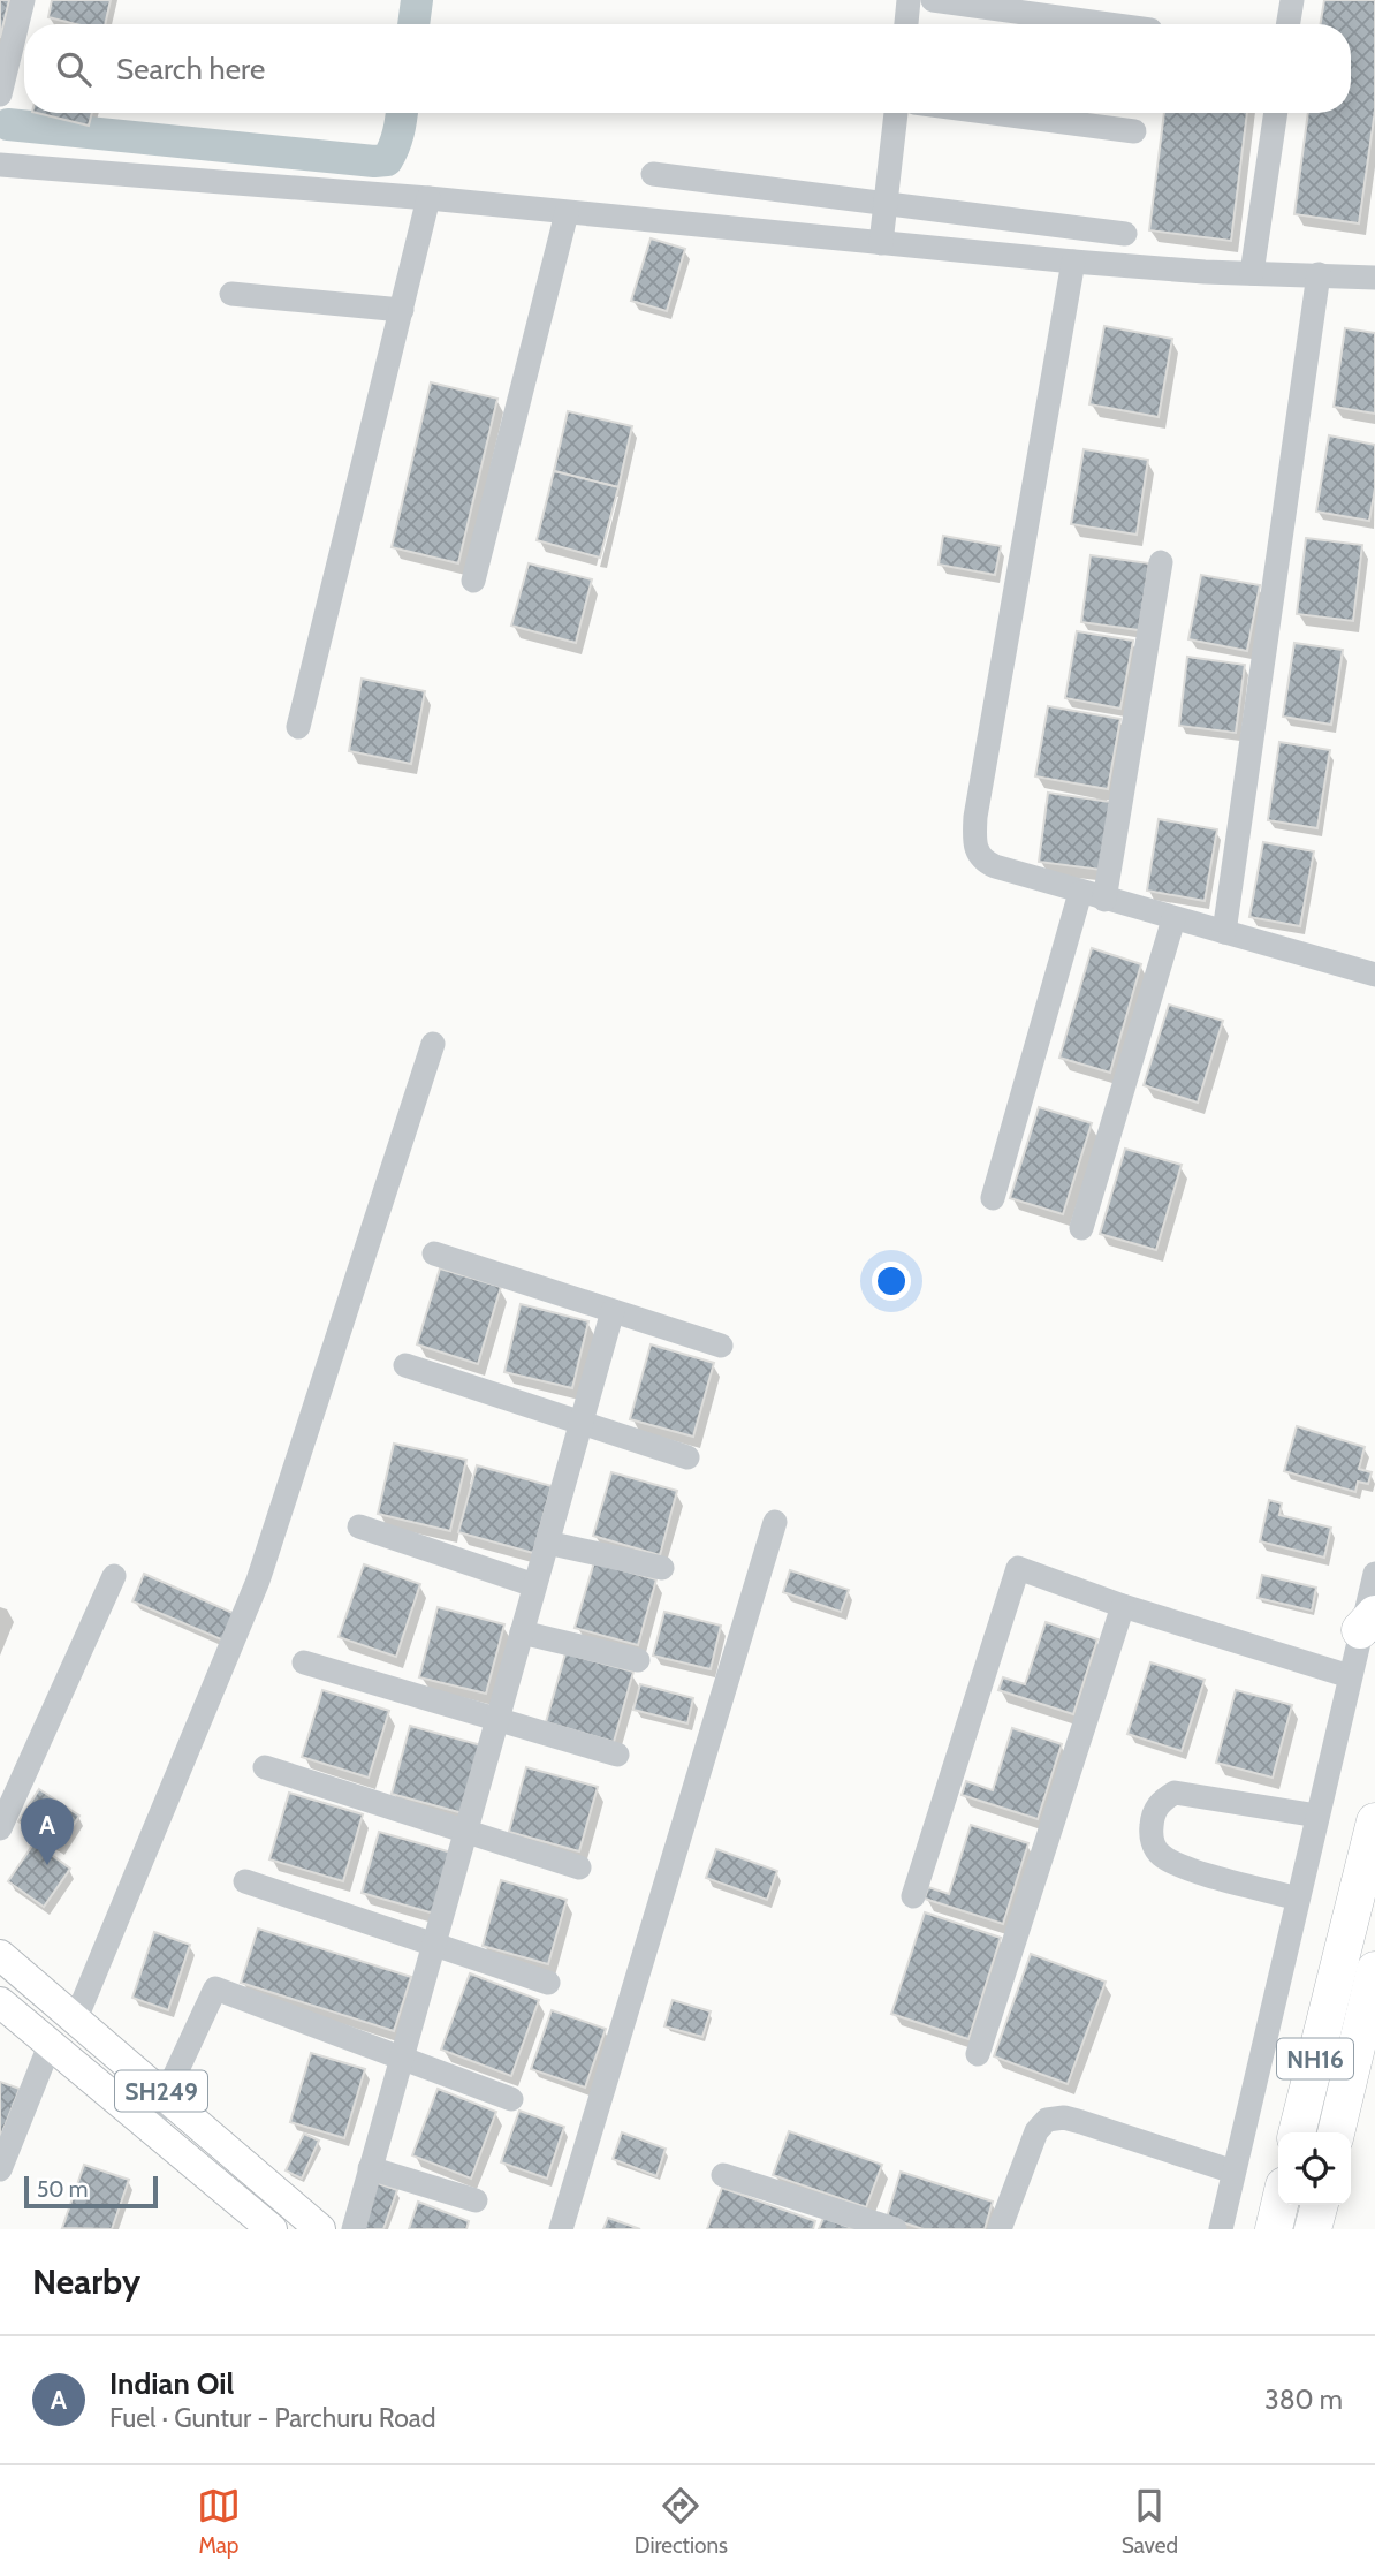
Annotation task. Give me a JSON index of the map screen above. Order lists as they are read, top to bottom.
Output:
{
  "streets": {
    "highway": ["NH16"],
    "main road": ["SH249"]
  },
  "scale_bar": "50 m",
  "page": {
    "search": "Search here",
    "pins": "A",
    "scale": "50 m",
    "heading": "Nearby",
    "list": [
      {
        "mark": "A",
        "name": "Indian Oil",
        "note": "Fuel · Guntur - Parchuru Road",
        "value": "380 m"
      }
    ],
    "nav": ["Map", "Directions", "Saved"]
  }
}
